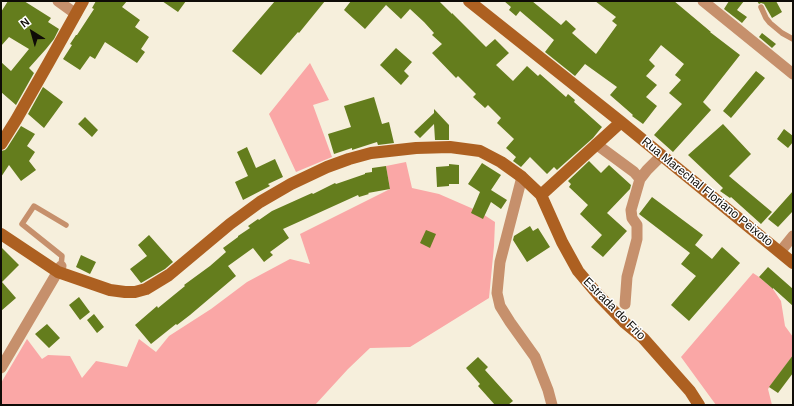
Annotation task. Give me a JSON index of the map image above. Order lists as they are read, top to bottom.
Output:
{
  "streets": {
    "main road": ["Rua Marechal Floriano Peixoto", "Estrada do Frio"]
  },
  "north": "top left"
}
